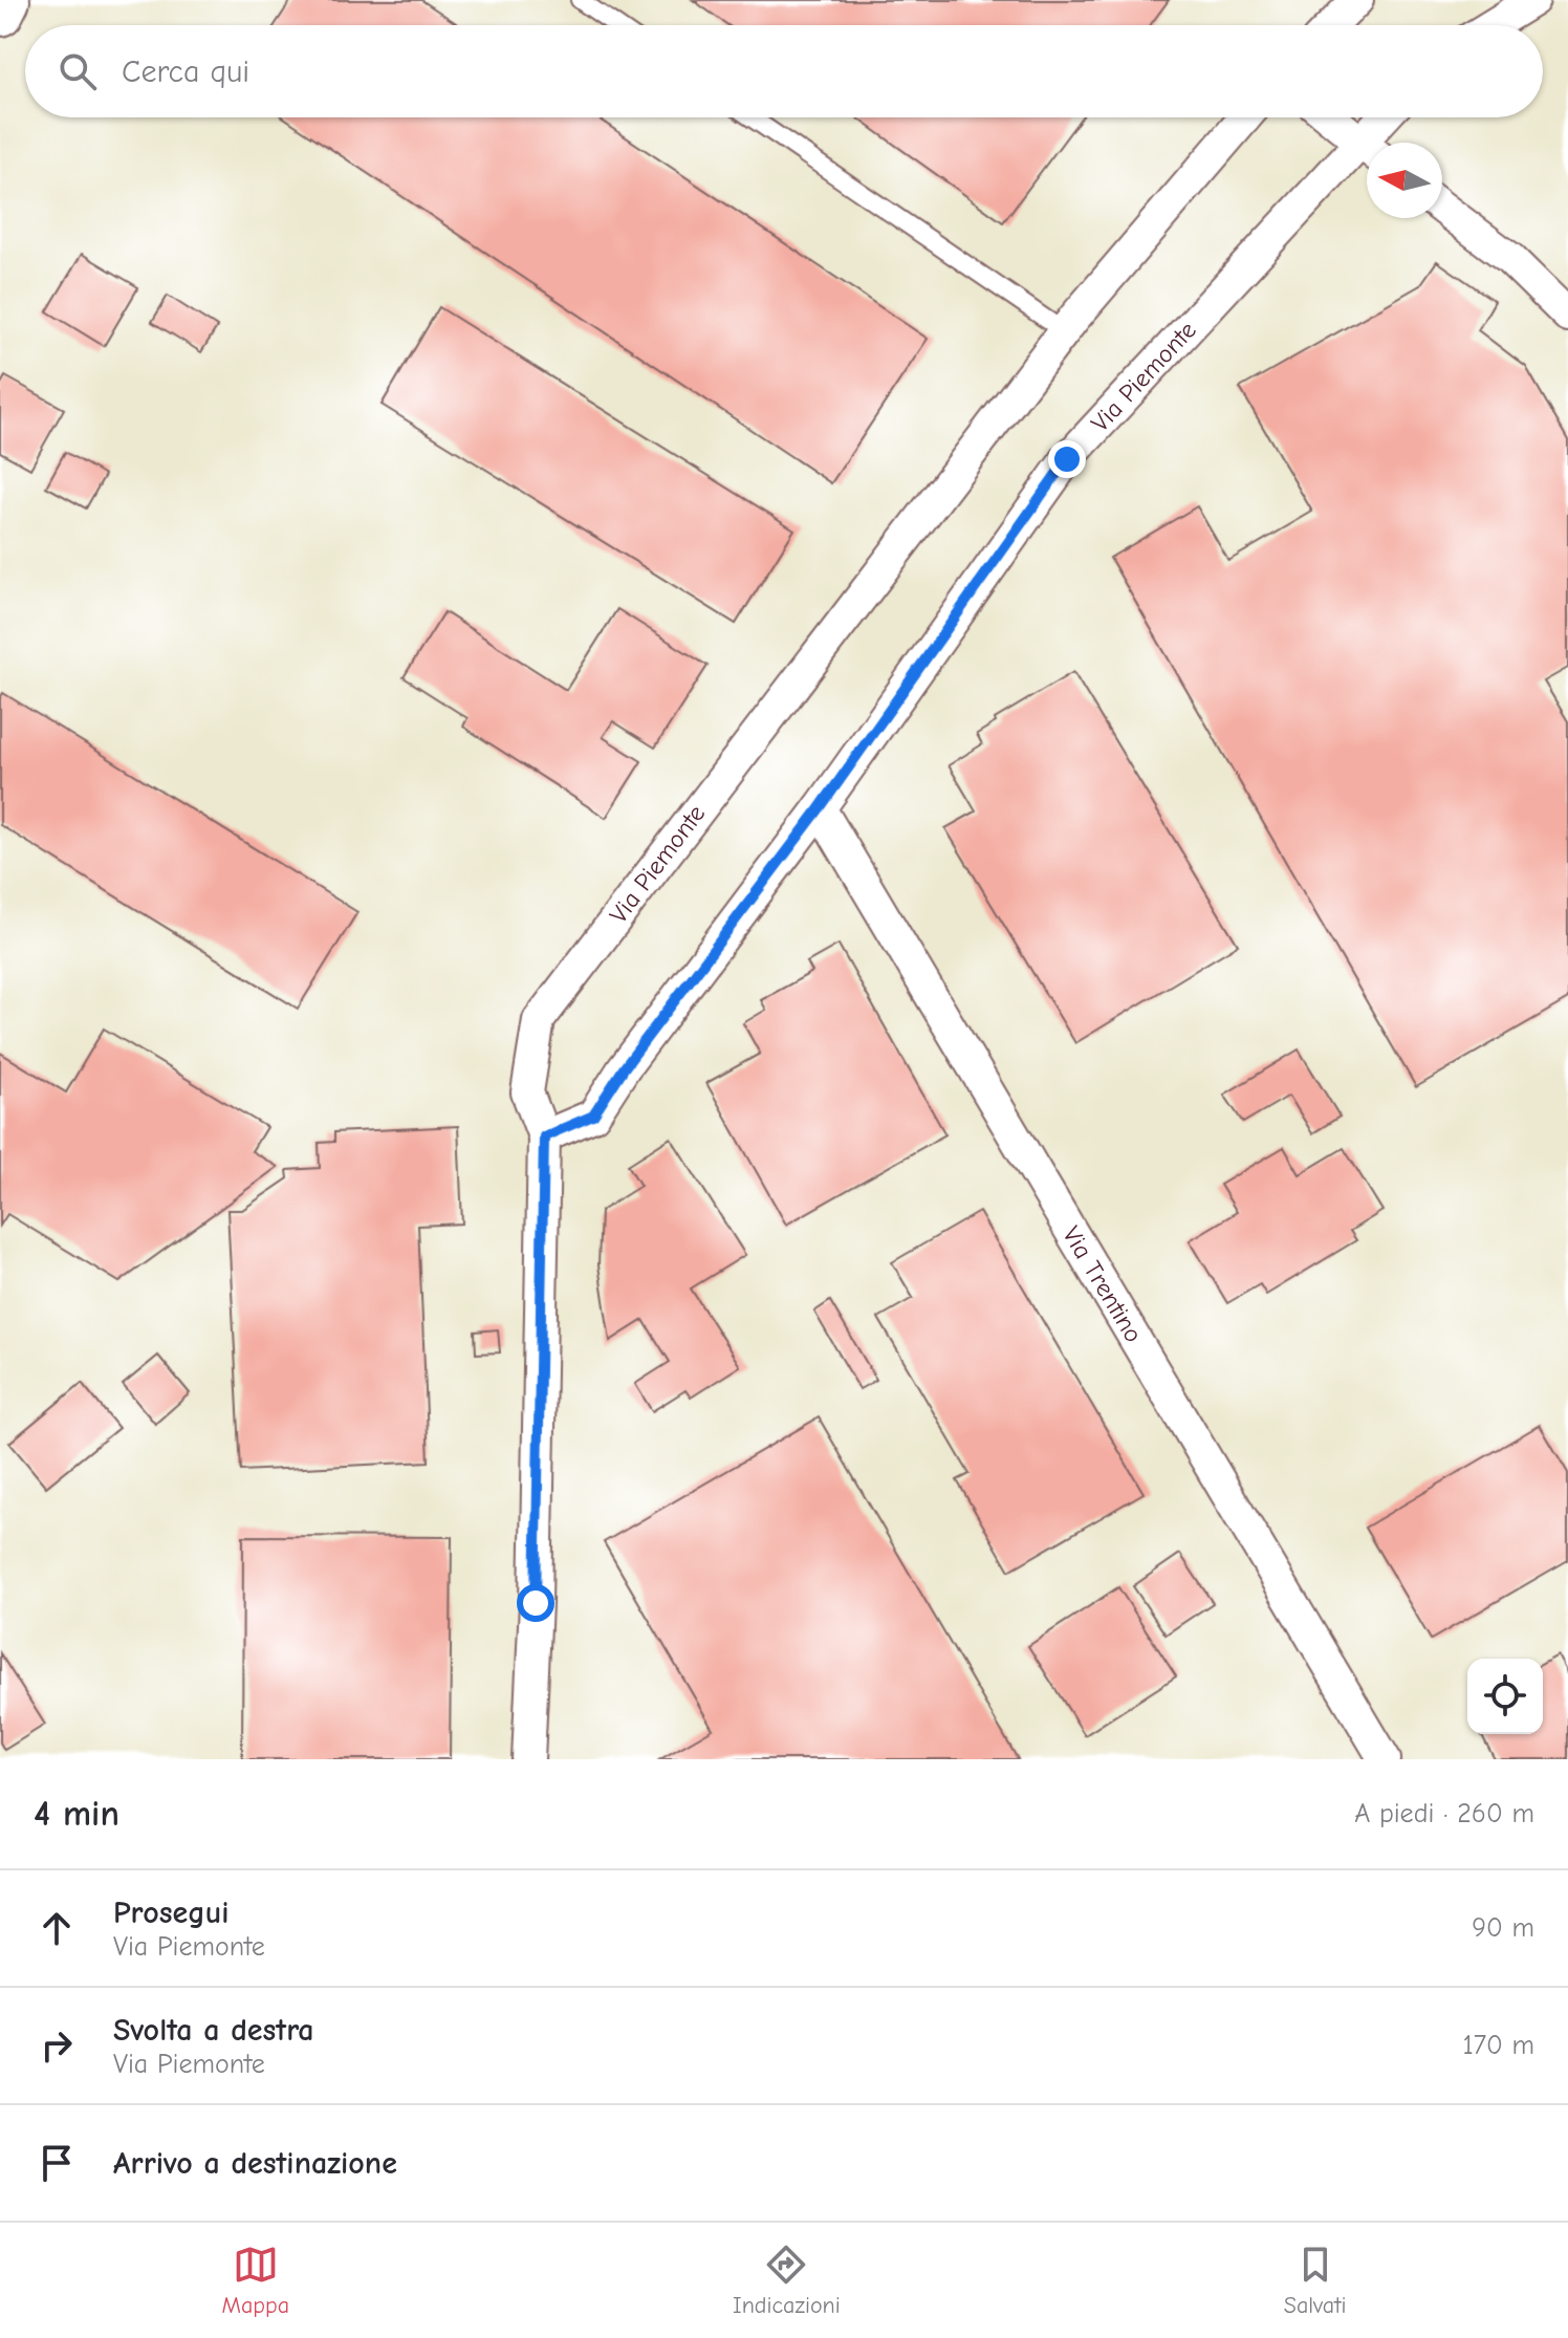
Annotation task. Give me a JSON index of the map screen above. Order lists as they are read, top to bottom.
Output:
{
  "streets": {
    "street": ["Via Piemonte", "Via Trentino"]
  },
  "crossings": [
    ["Via Piemonte", "Via Trentino"]
  ],
  "north": "left",
  "page": {
    "search": "Cerca qui",
    "heading": ["4 min", "A piedi · 260 m"],
    "list": [
      ["Prosegui", "Via Piemonte", "90 m"],
      ["Svolta a destra", "Via Piemonte", "170 m"],
      "Arrivo a destinazione"
    ],
    "nav": ["Mappa", "Indicazioni", "Salvati"]
  }
}
